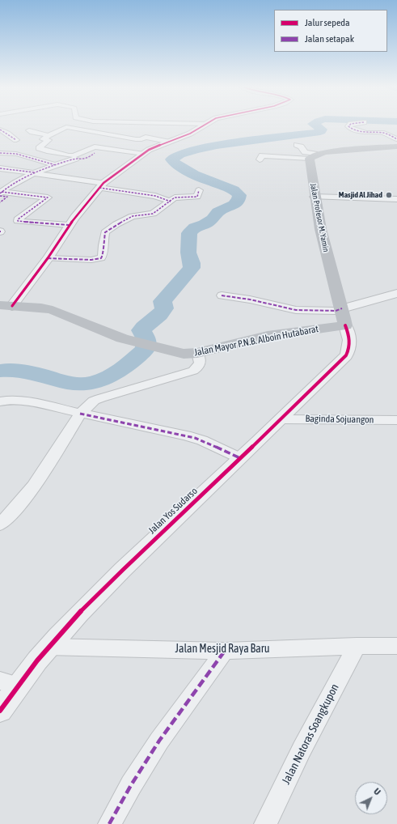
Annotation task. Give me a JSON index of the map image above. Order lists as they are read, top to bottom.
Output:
{
  "streets": {
    "main road": ["Jalan Profesor M. Yamin", "Jalan Mayor P.N.B. Alboin Hutabarat"],
    "street": [
      "Baginda Sojuangon",
      "Jalan Yos Sudarso",
      "Jalan Mesjid Raya Baru",
      "Jalan Natoras Soangkupon"
    ]
  },
  "crossings": [
    ["Jalan Profesor M. Yamin", "Jalan Mayor P.N.B. Alboin Hutabarat"],
    ["Jalan Profesor M. Yamin", "Jalan Yos Sudarso"],
    ["Jalan Mayor P.N.B. Alboin Hutabarat", "Jalan Yos Sudarso"],
    ["Baginda Sojuangon", "Jalan Yos Sudarso"],
    ["Jalan Yos Sudarso", "Jalan Mesjid Raya Baru"],
    ["Jalan Mesjid Raya Baru", "Jalan Natoras Soangkupon"]
  ],
  "places": ["Masjid Al Jihad"],
  "legend": ["Jalur sepeda", "Jalan setapak"],
  "north": "top right"
}
